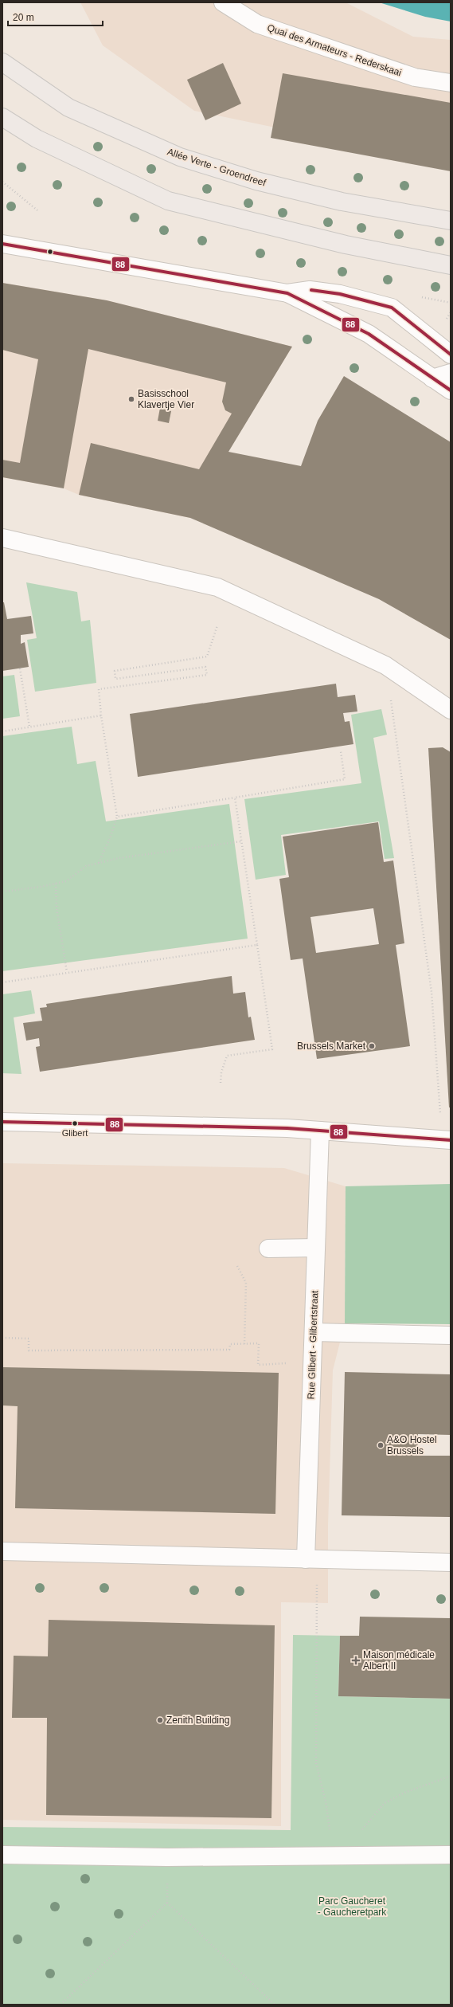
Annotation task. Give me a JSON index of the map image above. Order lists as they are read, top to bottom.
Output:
{
  "streets": {
    "main road": ["Allée Verte - Groendreef"],
    "street": ["Quai des Armateurs - Rederskaai", "Rue Glibert - Glibertstraat"]
  },
  "parks": ["Parc Gaucheret - Gaucheretpark"],
  "places": {
    "other": [
      "Basisschool Klavertje Vier",
      "Brussels Market",
      "Glibert",
      "A&O Hostel Brussels",
      "Zenith Building"
    ],
    "health": ["Maison médicale Albert II"]
  },
  "lines": ["transit line 88"],
  "scale_bar": "20 m"
}
